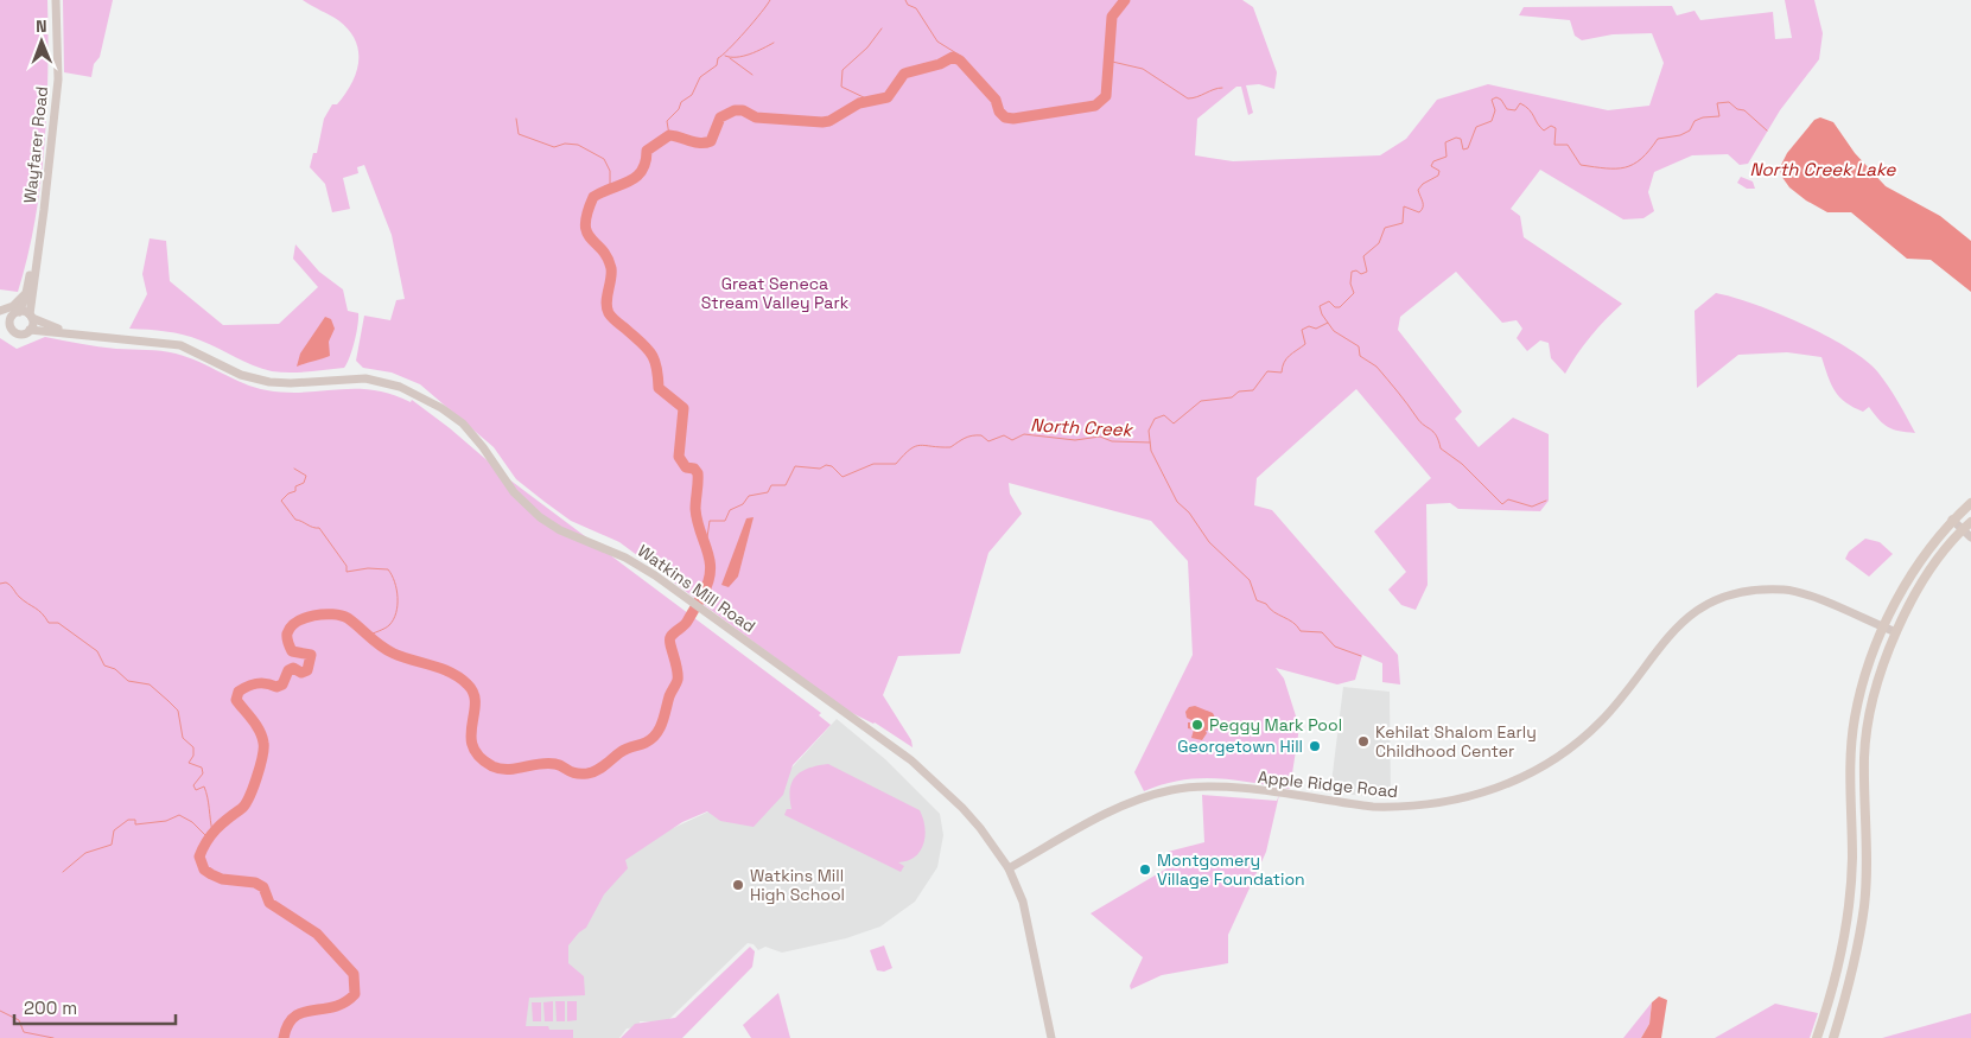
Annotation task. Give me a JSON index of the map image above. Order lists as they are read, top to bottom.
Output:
{
  "streets": {
    "street": ["Wayfarer Road", "Watkins Mill Road", "Apple Ridge Road"]
  },
  "crossings": [
    ["Wayfarer Road", "Watkins Mill Road"],
    ["Watkins Mill Road", "Apple Ridge Road"]
  ],
  "water": ["North Creek Lake", "North Creek"],
  "parks": ["Great Seneca Stream Valley Park"],
  "places": [
    "Peggy Mark Pool",
    "Kehilat Shalom Early Childhood Center",
    "Georgetown Hill",
    "Montgomery Village Foundation",
    "Watkins Mill High School"
  ],
  "scale_bar": "200 m",
  "north": "top"
}
